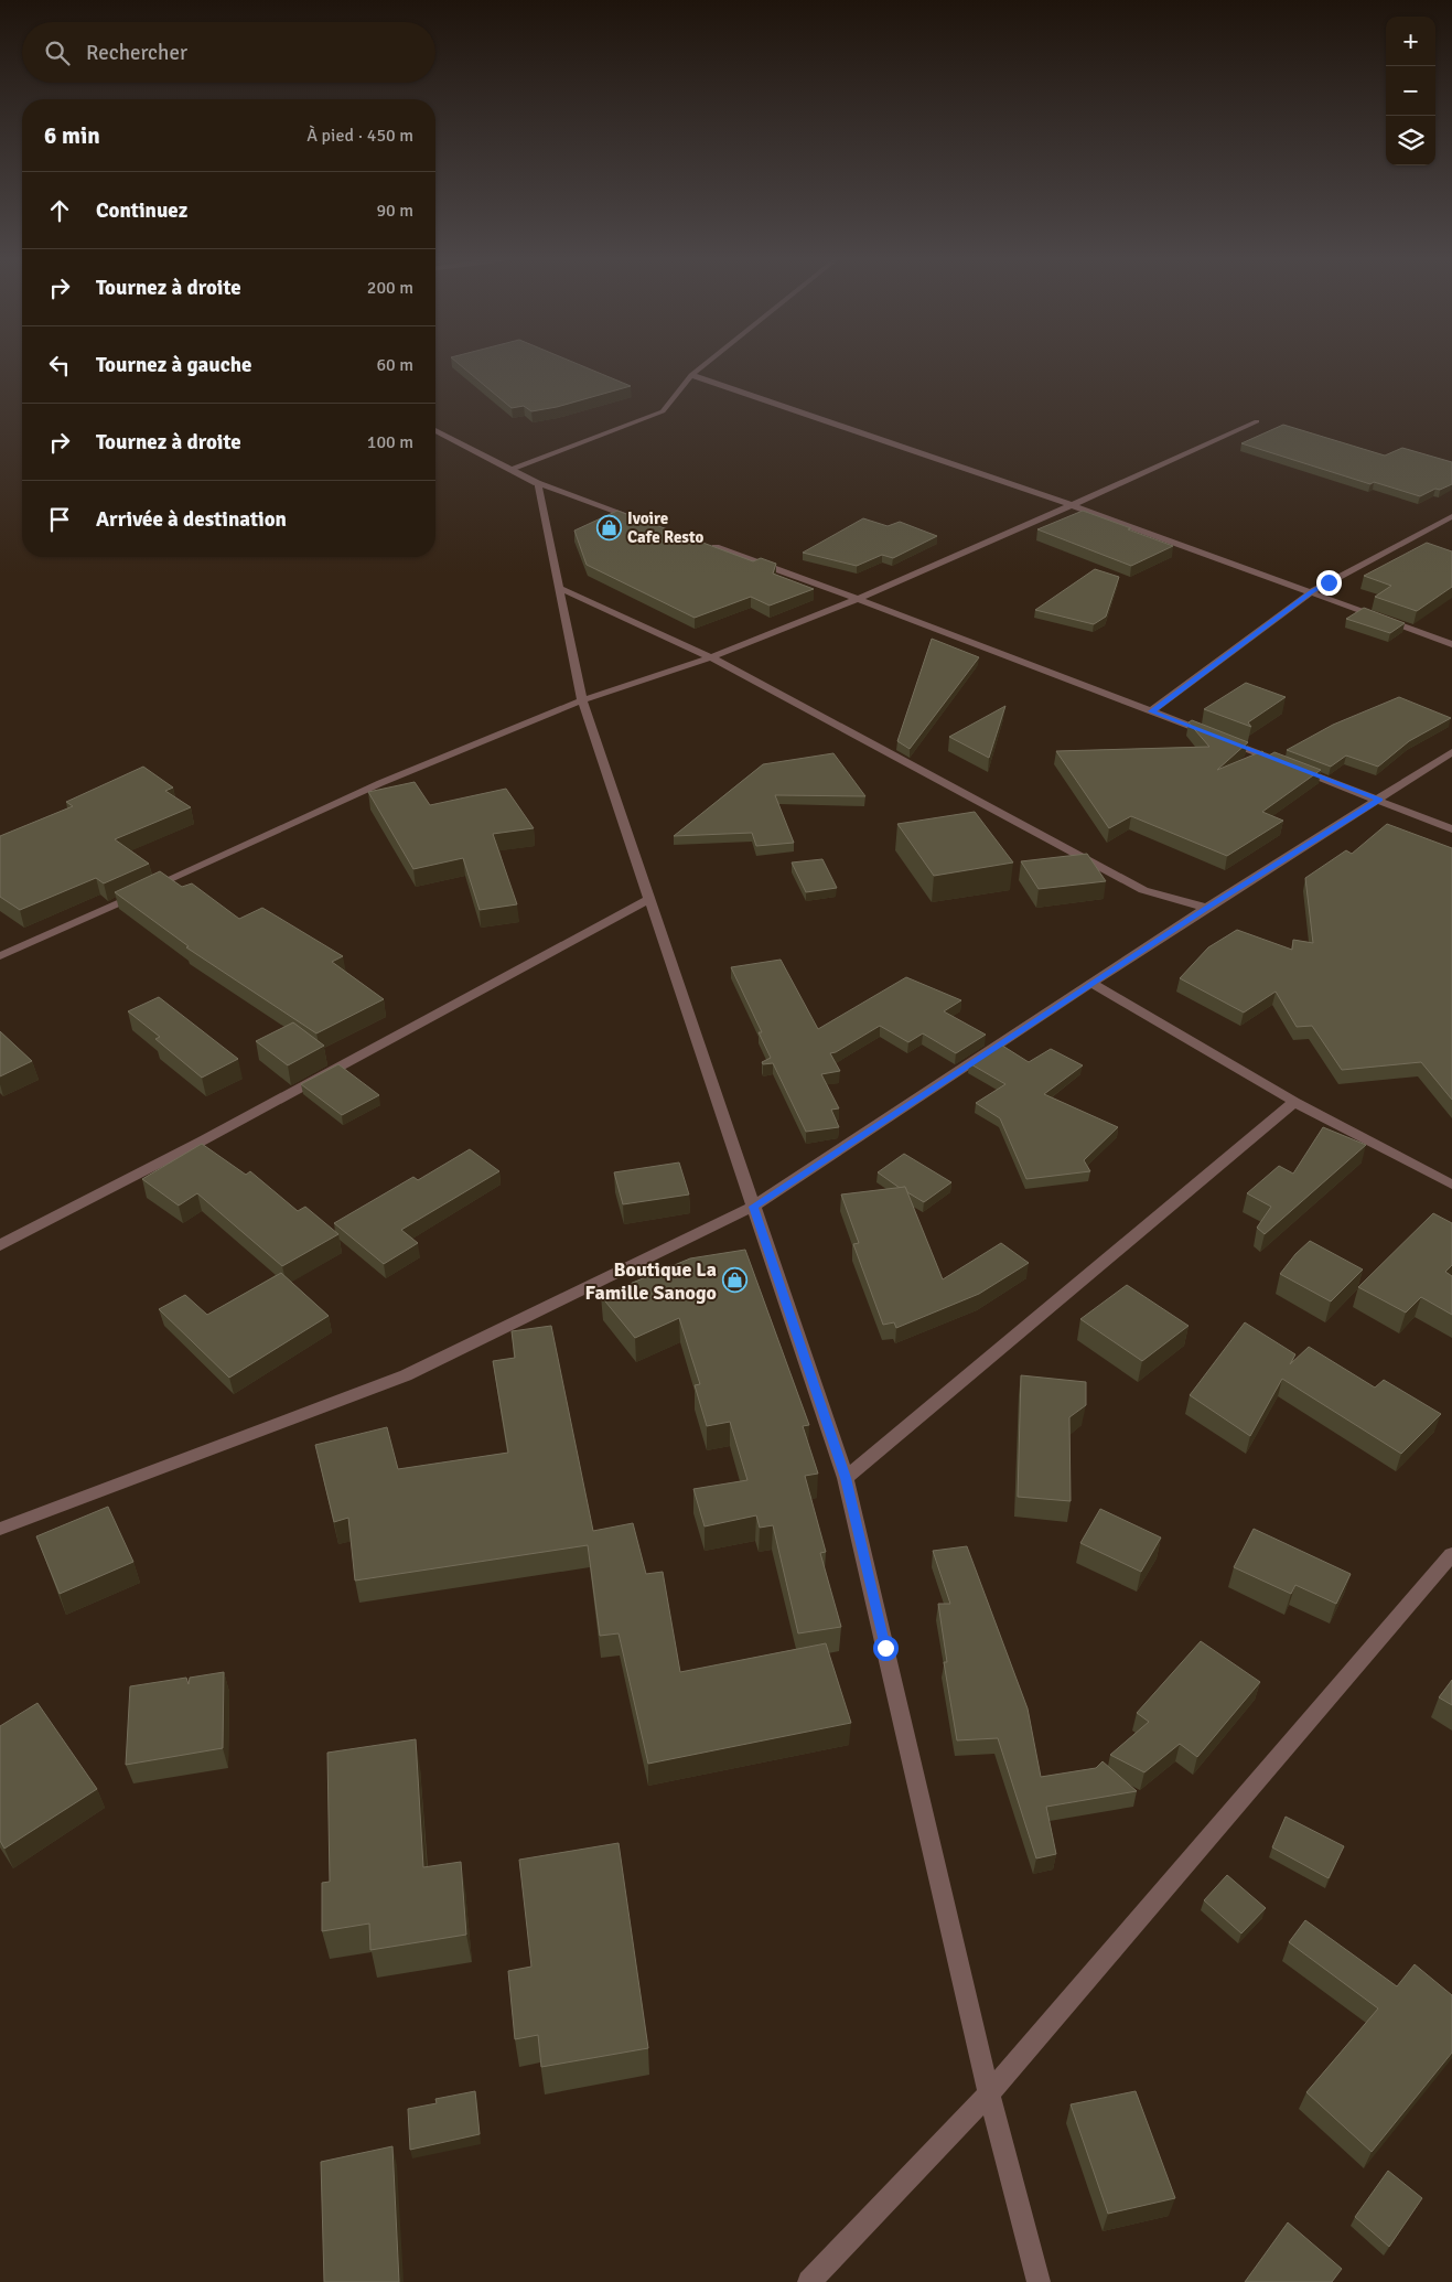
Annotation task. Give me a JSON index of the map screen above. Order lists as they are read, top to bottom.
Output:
{
  "places": {
    "shop": ["Ivoire Cafe Resto", "Boutique La Famille Sanogo"]
  },
  "page": {
    "map_buttons": ["+", "−"],
    "search": "Rechercher",
    "heading": ["6 min", "À pied · 450 m"],
    "list": [
      ["Continuez", "90 m"],
      ["Tournez à droite", "200 m"],
      ["Tournez à gauche", "60 m"],
      ["Tournez à droite", "100 m"],
      "Arrivée à destination"
    ]
  }
}
